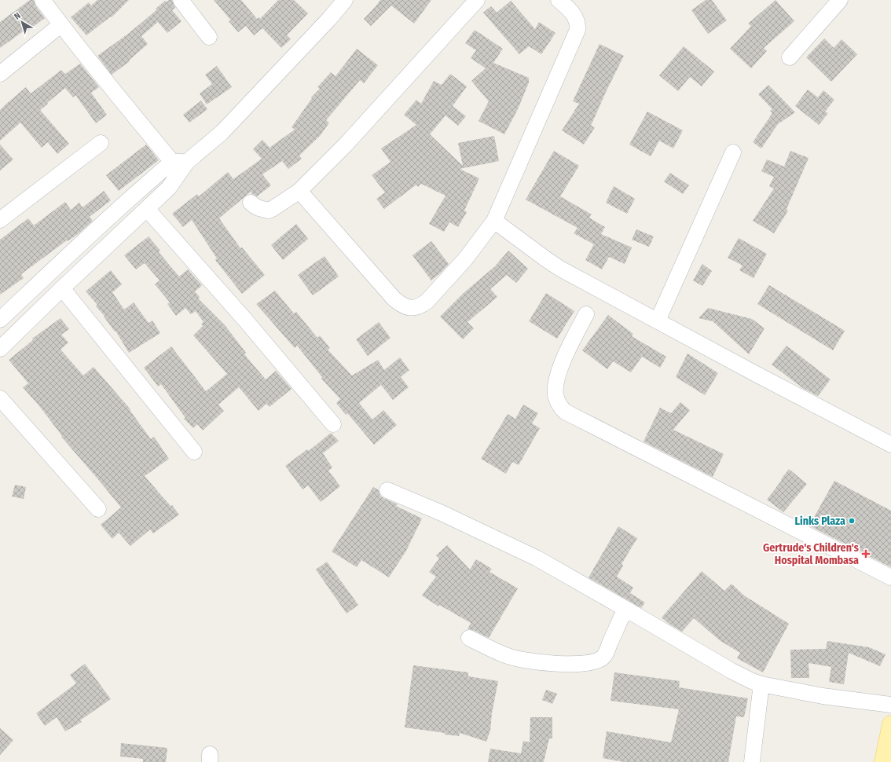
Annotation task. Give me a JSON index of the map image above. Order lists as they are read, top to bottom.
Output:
{
  "places": {
    "other": ["Links Plaza"],
    "health": ["Gertrude's Children's Hospital Mombasa"]
  },
  "north": "top left"
}
